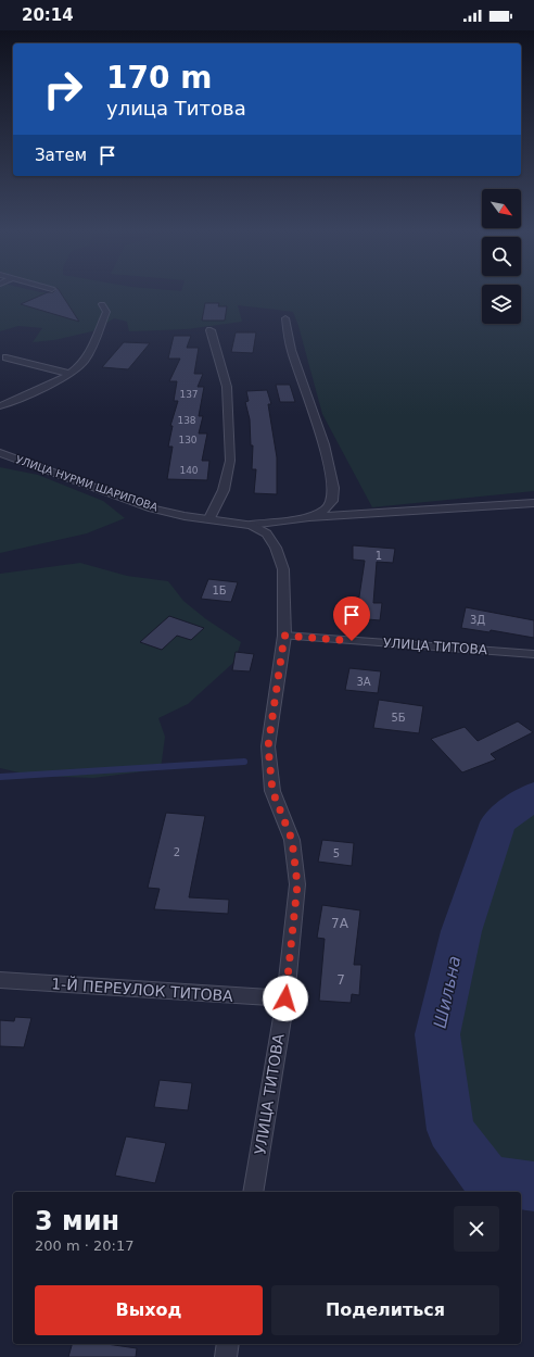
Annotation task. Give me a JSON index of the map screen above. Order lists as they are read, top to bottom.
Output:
{
  "streets": {
    "street": ["УЛИЦА НУРМИ ШАРИПОВА", "УЛИЦА ТИТОВА", "1-Й ПЕРЕУЛОК ТИТОВА"]
  },
  "crossings": [
    ["УЛИЦА НУРМИ ШАРИПОВА", "УЛИЦА ТИТОВА"],
    ["УЛИЦА ТИТОВА", "1-Й ПЕРЕУЛОК ТИТОВА"]
  ],
  "water": ["Шильна"],
  "house_numbers": [
    "137",
    "138",
    "130",
    "140",
    "1",
    "1Б",
    "3Д",
    "3А",
    "5Б",
    "2",
    "5",
    "7А",
    "7"
  ],
  "north": "bottom right",
  "page": {
    "status": "20:14",
    "turn": ["170 m", "улица Титова"],
    "then": "Затем",
    "heading": ["3 мин", "200 m · 20:17"],
    "buttons": ["Выход", "Поделиться"]
  }
}
